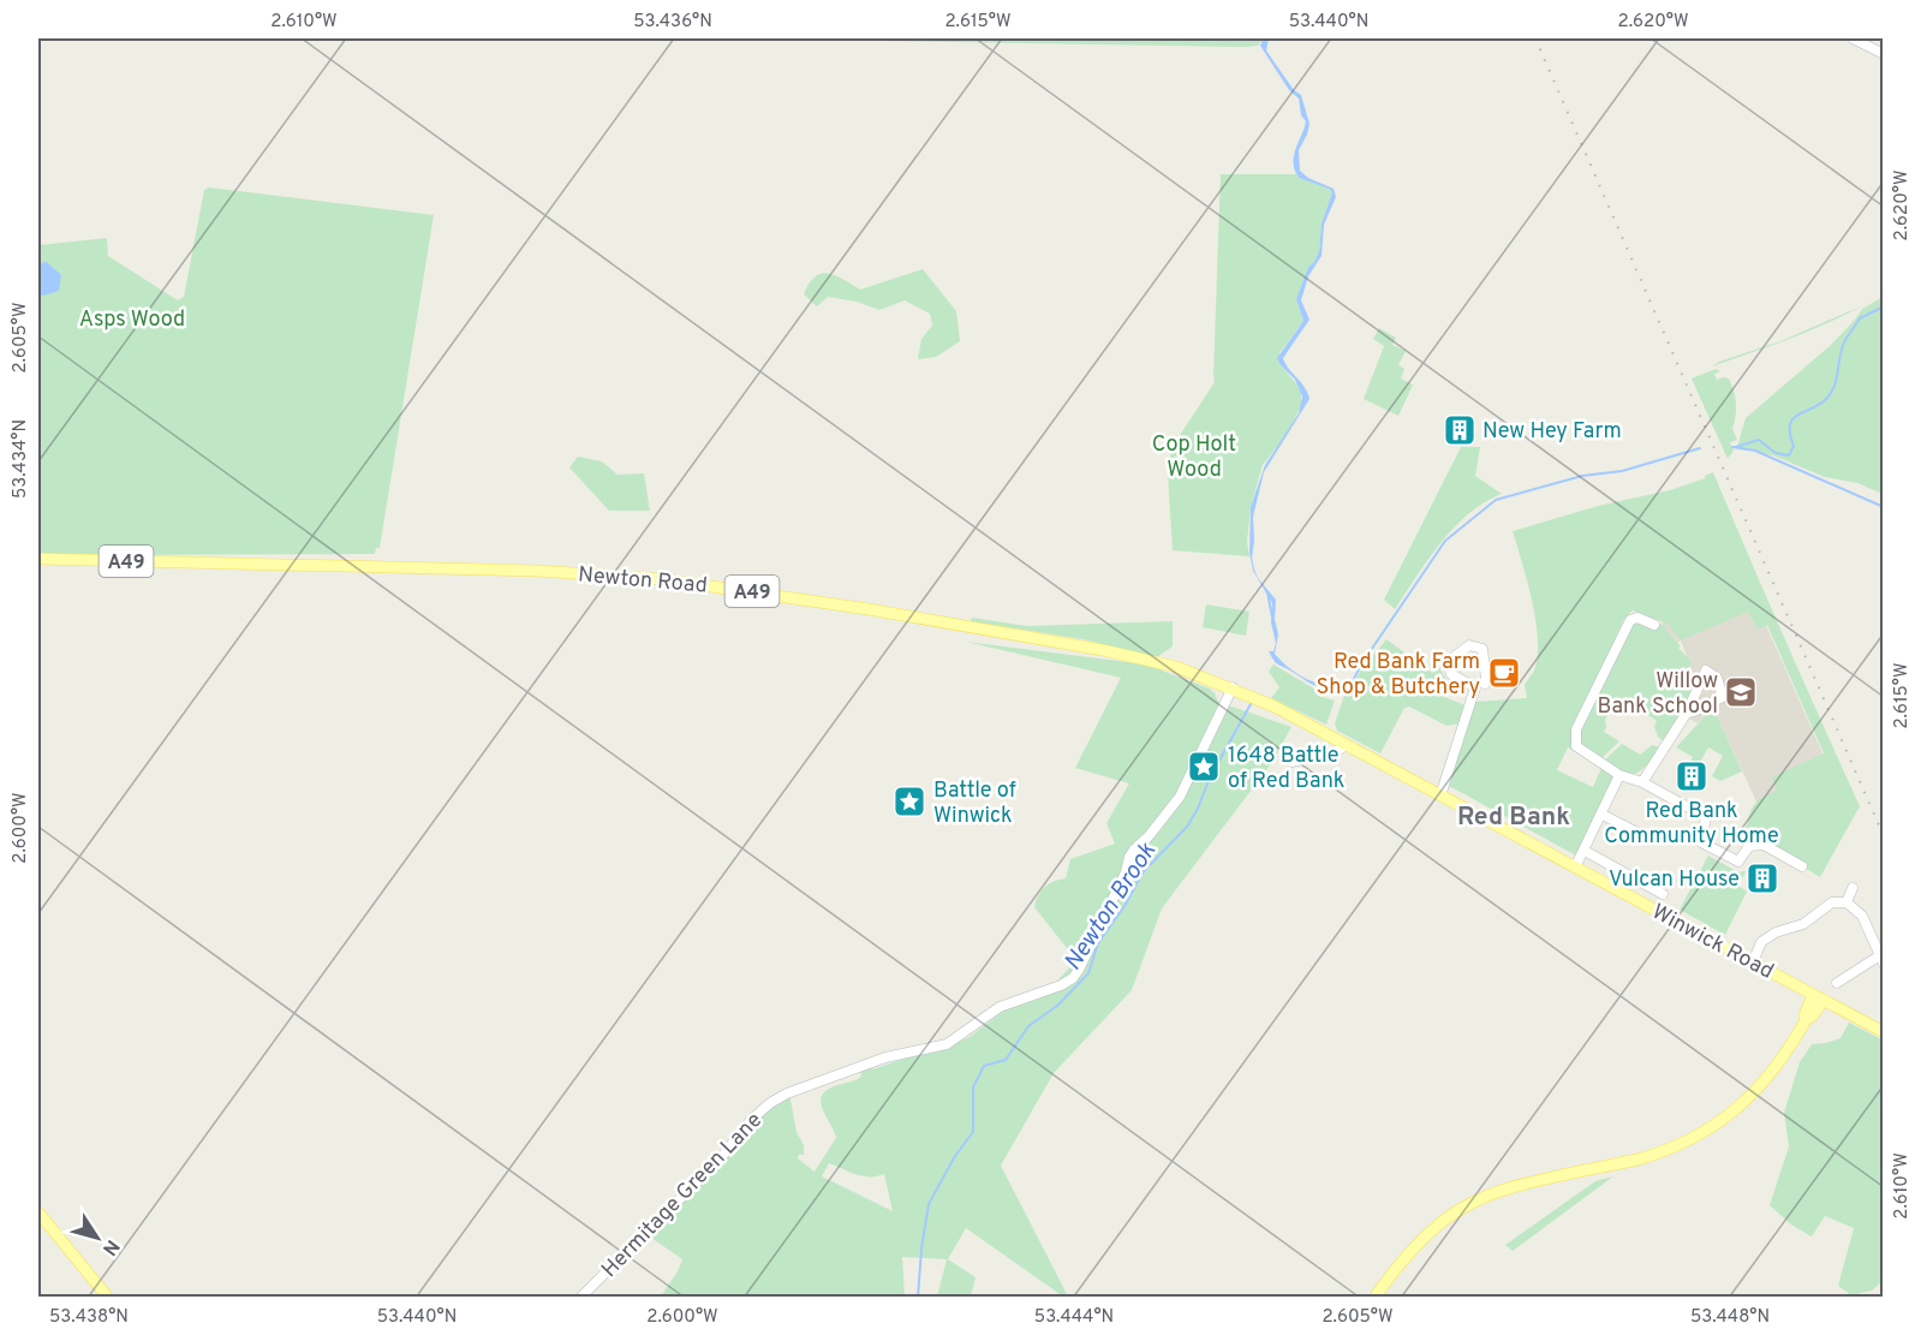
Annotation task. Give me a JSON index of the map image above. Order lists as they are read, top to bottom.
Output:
{
  "streets": {
    "main road": ["A49", "Newton Road", "Winwick Road"],
    "street": ["Hermitage Green Lane"]
  },
  "crossings": [
    ["Newton Road", "Winwick Road"],
    ["Newton Road", "Hermitage Green Lane"]
  ],
  "districts": ["Red Bank"],
  "water": ["Newton Brook"],
  "parks": ["Asps Wood", "Cop Holt Wood"],
  "places": {
    "building": ["New Hey Farm", "Red Bank Community Home", "Vulcan House"],
    "cafe": ["Red Bank Farm Shop & Butchery"],
    "school or university": ["Willow Bank School"],
    "place": ["1648 Battle of Red Bank", "Battle of Winwick"]
  },
  "north": "bottom right",
  "coordinates": [
    "2.610°W",
    "53.436°N",
    "2.615°W",
    "53.440°N",
    "2.620°W",
    "2.605°W",
    "53.434°N",
    "2.600°W",
    "53.438°N",
    "53.444°N",
    "53.448°N"
  ]
}
